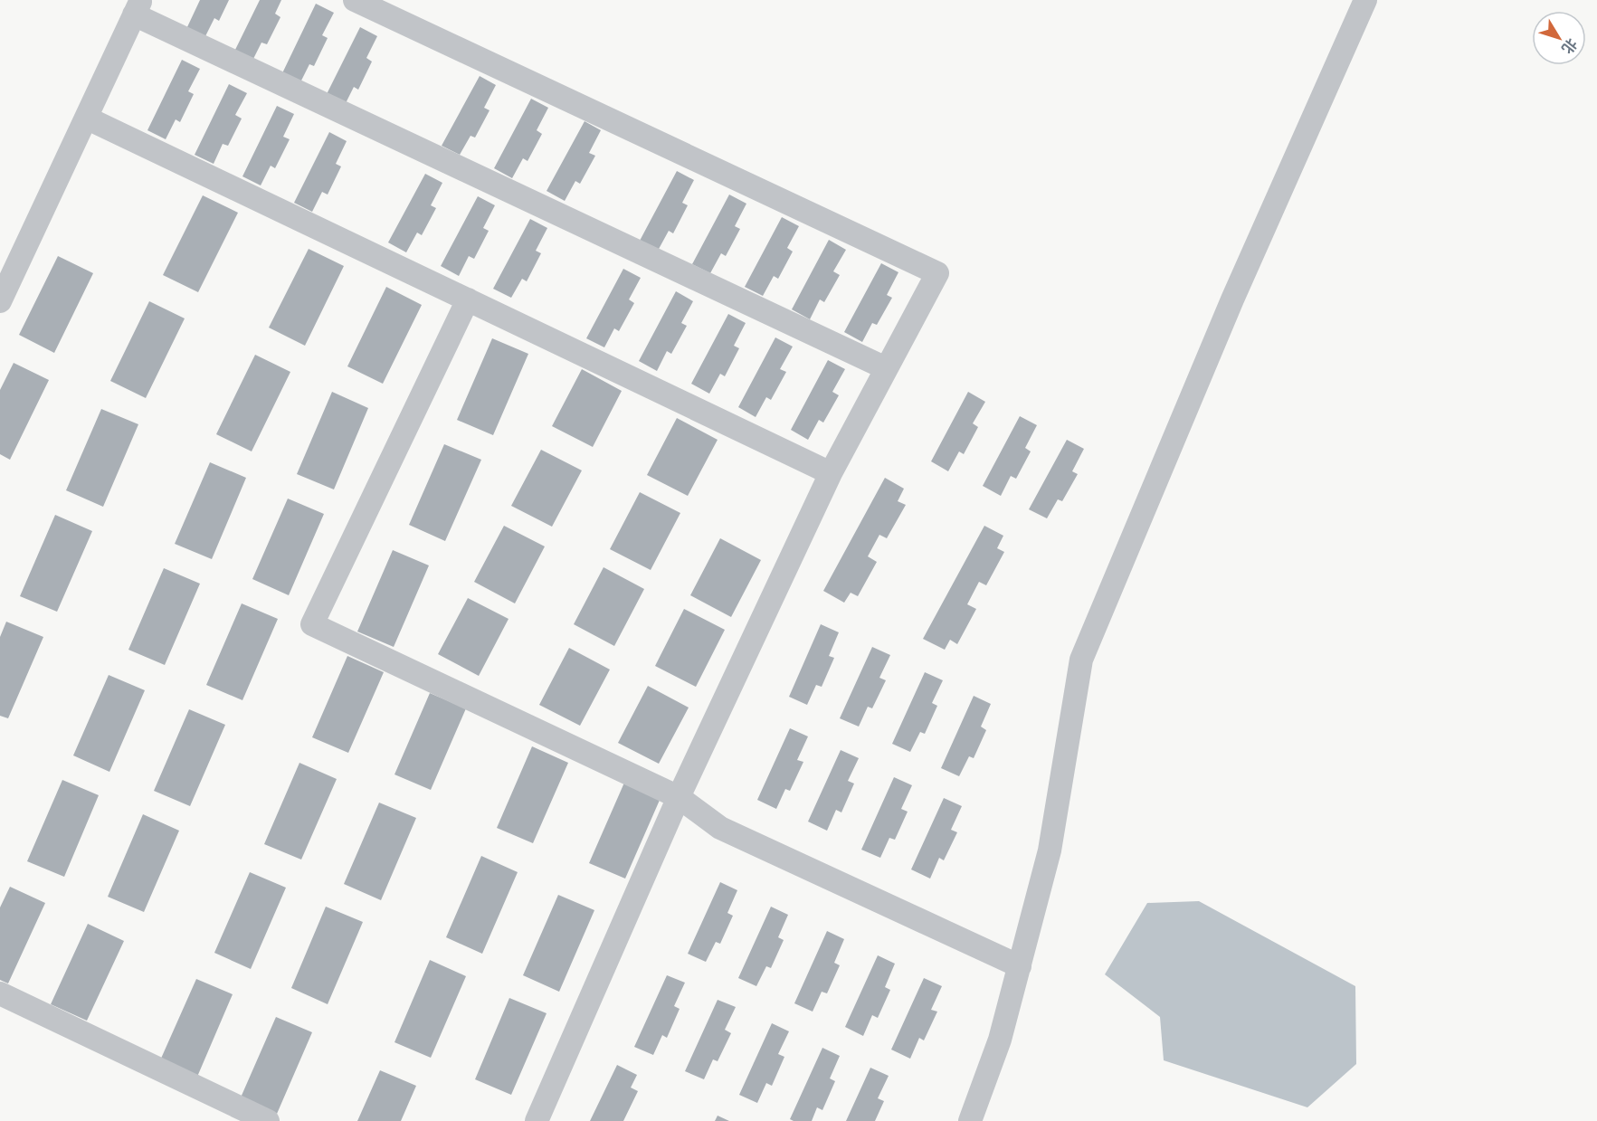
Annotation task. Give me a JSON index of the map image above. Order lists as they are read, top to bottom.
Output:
{
  "north": "bottom right"
}
